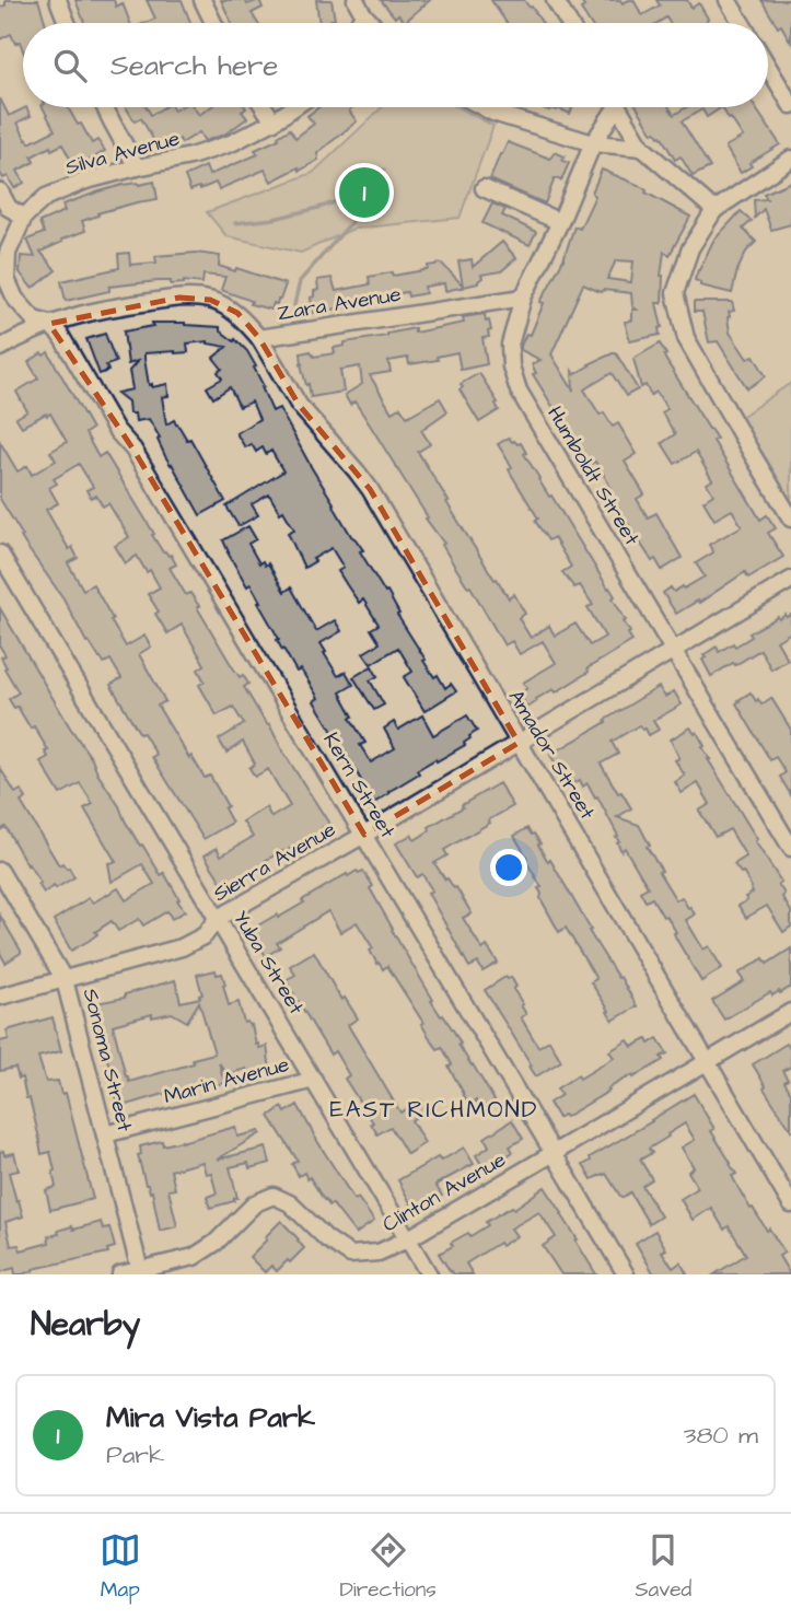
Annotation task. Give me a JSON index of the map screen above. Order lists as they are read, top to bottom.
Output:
{
  "streets": {
    "street": [
      "Silva Avenue",
      "Zara Avenue",
      "Humboldt Street",
      "Amador Street",
      "Kern Street",
      "Sierra Avenue",
      "Yuba Street",
      "Sonoma Street",
      "Marin Avenue",
      "Clinton Avenue"
    ]
  },
  "crossings": [
    ["Silva Avenue", "Zara Avenue"],
    ["Silva Avenue", "Kern Street"],
    ["Zara Avenue", "Humboldt Street"],
    ["Zara Avenue", "Amador Street"],
    ["Zara Avenue", "Kern Street"],
    ["Humboldt Street", "Sierra Avenue"],
    ["Amador Street", "Sierra Avenue"],
    ["Amador Street", "Clinton Avenue"],
    ["Kern Street", "Sierra Avenue"],
    ["Kern Street", "Clinton Avenue"],
    ["Sierra Avenue", "Yuba Street"],
    ["Sierra Avenue", "Sonoma Street"],
    ["Yuba Street", "Marin Avenue"],
    ["Yuba Street", "Clinton Avenue"],
    ["Sonoma Street", "Marin Avenue"],
    ["Sonoma Street", "Clinton Avenue"]
  ],
  "districts": ["EAST RICHMOND"],
  "page": {
    "search": "Search here",
    "pins": "1",
    "heading": "Nearby",
    "list": [
      {
        "mark": "1",
        "name": "Mira Vista Park",
        "note": "Park",
        "value": "380 m"
      }
    ],
    "nav": ["Map", "Directions", "Saved"]
  }
}
